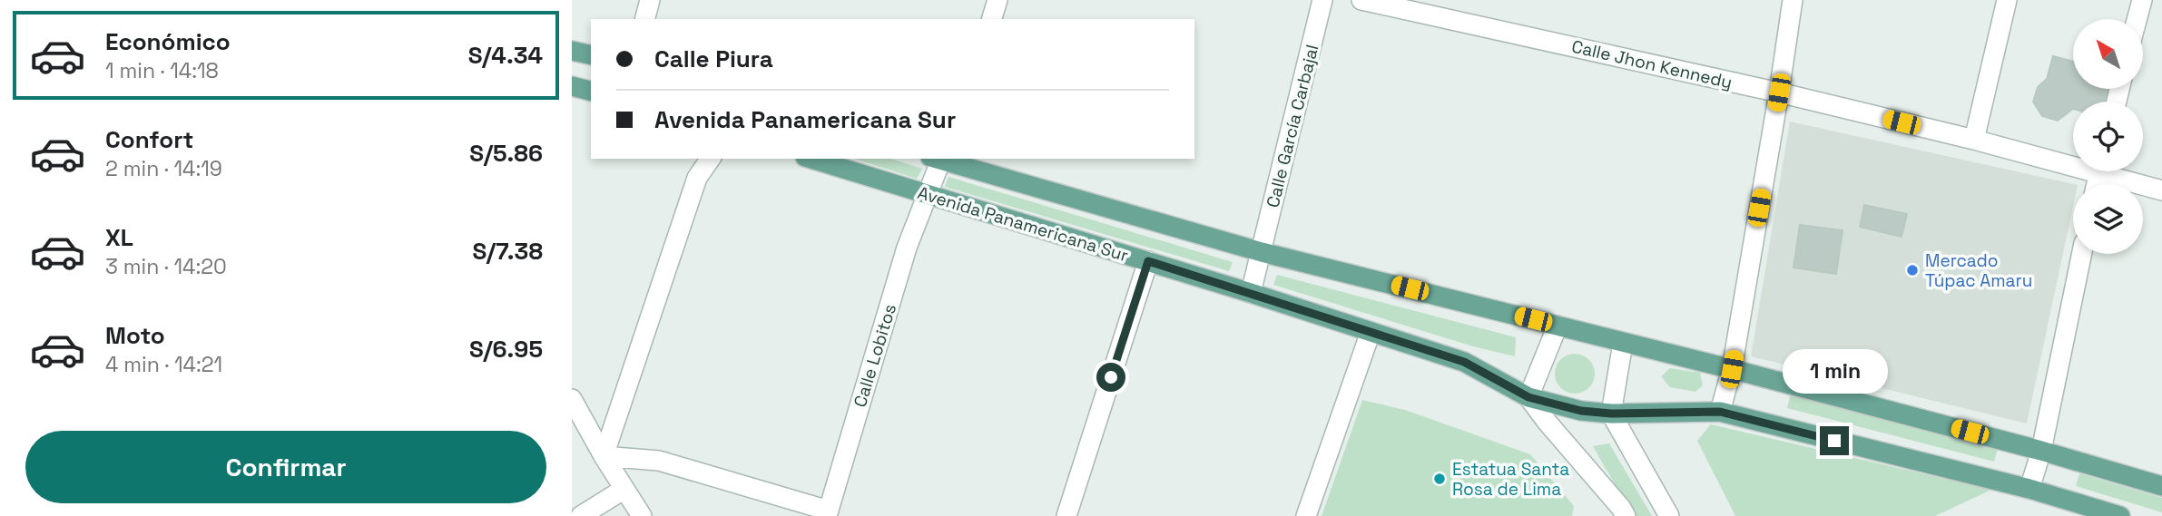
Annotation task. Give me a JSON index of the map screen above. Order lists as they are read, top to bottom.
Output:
{
  "streets": {
    "main road": ["Avenida Panamericana Sur"],
    "street": ["Calle Jhon Kennedy", "Calle García Carbajal", "Calle Lobitos"]
  },
  "crossings": [
    ["Calle García Carbajal", "Avenida Panamericana Sur"],
    ["Avenida Panamericana Sur", "Calle Lobitos"]
  ],
  "places": ["Mercado Túpac Amaru", "Estatua Santa Rosa de Lima"],
  "north": "top left",
  "page": {
    "list": [
      {
        "name": "Económico",
        "note": "1 min · 14:18",
        "value": "S/4.34"
      },
      {
        "name": "Confort",
        "note": "2 min · 14:19",
        "value": "S/5.86"
      },
      {
        "name": "XL",
        "note": "3 min · 14:20",
        "value": "S/7.38"
      },
      {
        "name": "Moto",
        "note": "4 min · 14:21",
        "value": "S/6.95"
      }
    ],
    "banner": ["Calle Piura", "Avenida Panamericana Sur"],
    "bubble": "1 min",
    "buttons": "Confirmar"
  }
}
